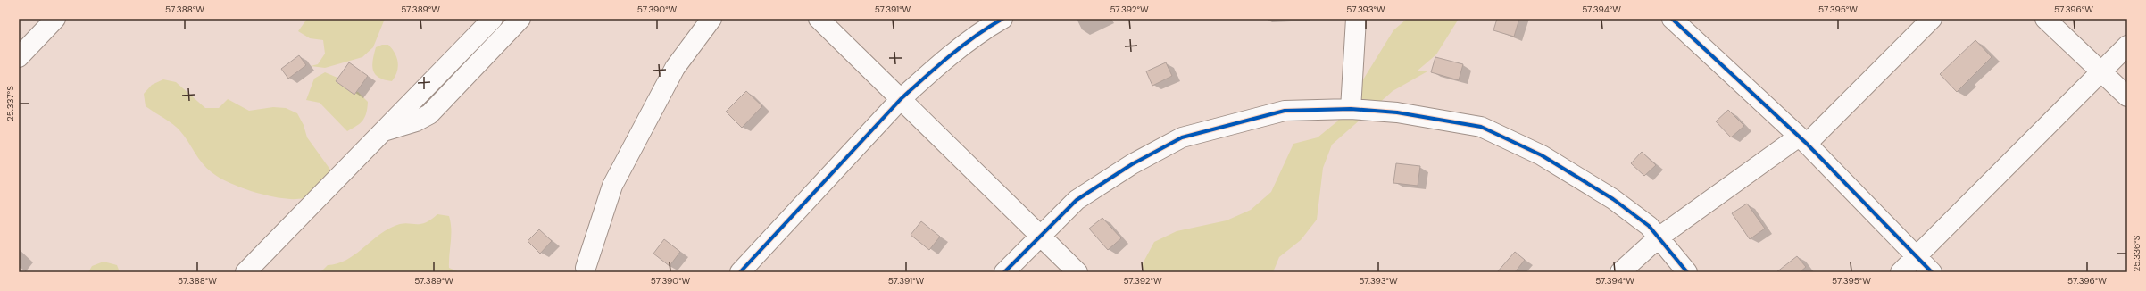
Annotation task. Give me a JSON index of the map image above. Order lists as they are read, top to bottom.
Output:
{
  "coordinates": [
    "57.388°W",
    "57.389°W",
    "57.390°W",
    "57.391°W",
    "57.392°W",
    "57.393°W",
    "57.394°W",
    "57.395°W",
    "57.396°W",
    "25.337°S",
    "25.336°S"
  ]
}
